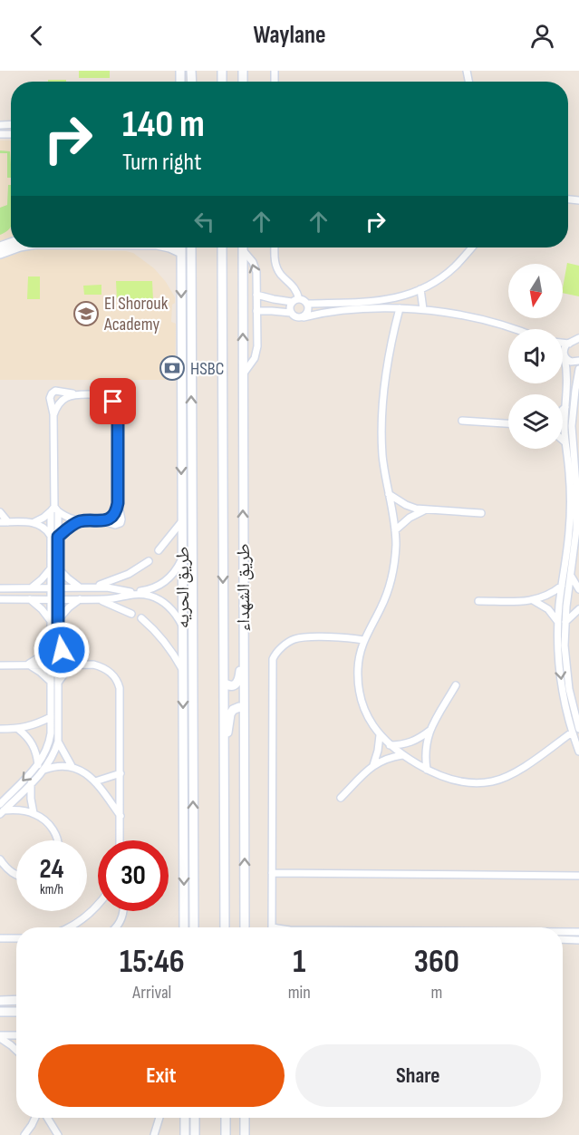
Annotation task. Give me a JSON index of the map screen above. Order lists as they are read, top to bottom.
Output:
{
  "streets": {
    "street": ["طريق الحريه", "طريق الشهداء"]
  },
  "places": {
    "school or university": ["El Shorouk Academy"],
    "bank": ["HSBC"]
  },
  "north": "bottom",
  "page": {
    "header": "Waylane",
    "turn": ["140 m", "Turn right"],
    "speed": "24 km/h",
    "limit": "30",
    "eta": [
      "15:46",
      "Arrival",
      "1",
      "min",
      "360",
      "m"
    ],
    "buttons": ["Exit", "Share"]
  }
}
